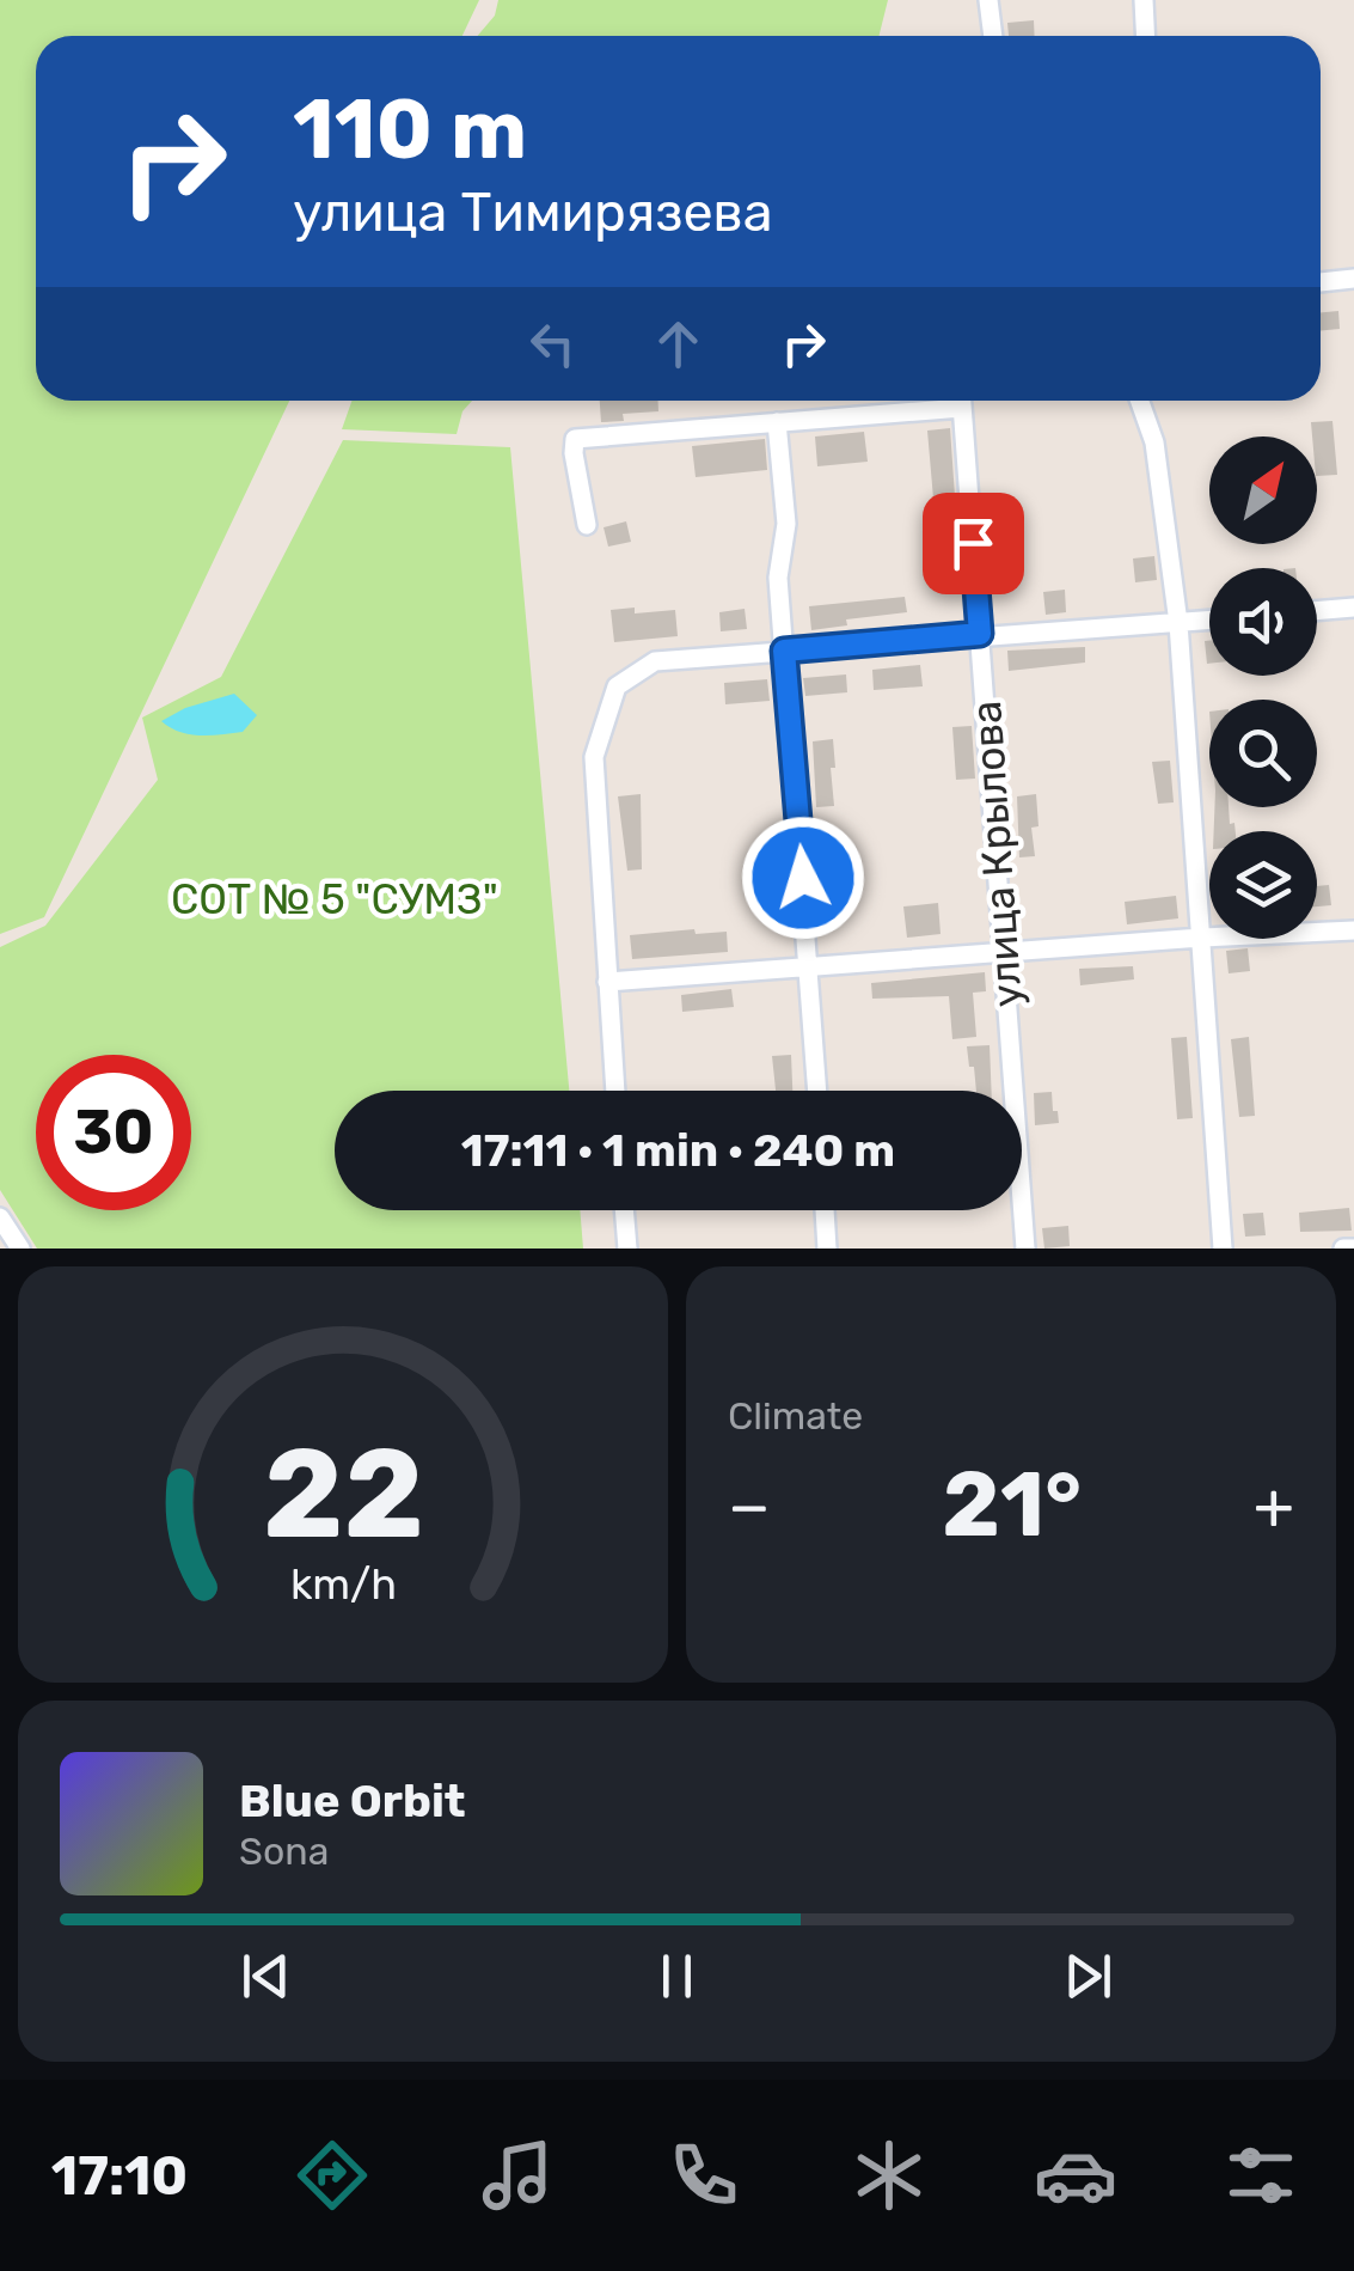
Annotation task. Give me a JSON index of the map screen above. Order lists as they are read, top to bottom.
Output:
{
  "streets": {
    "street": ["улица Крылова"]
  },
  "parks": ["СОТ № 5 \"СУМЗ\""],
  "north": "top right",
  "page": {
    "turn": ["110 m", "улица Тимирязева"],
    "limit": "30",
    "trip": "17:11 · 1 min · 240 m",
    "tile": "Climate",
    "heat": ["−", "21°", "+"],
    "song": ["Blue Orbit", "Sona"],
    "tabs": "17:10",
    "gauge": ["22", "km/h"]
  }
}
